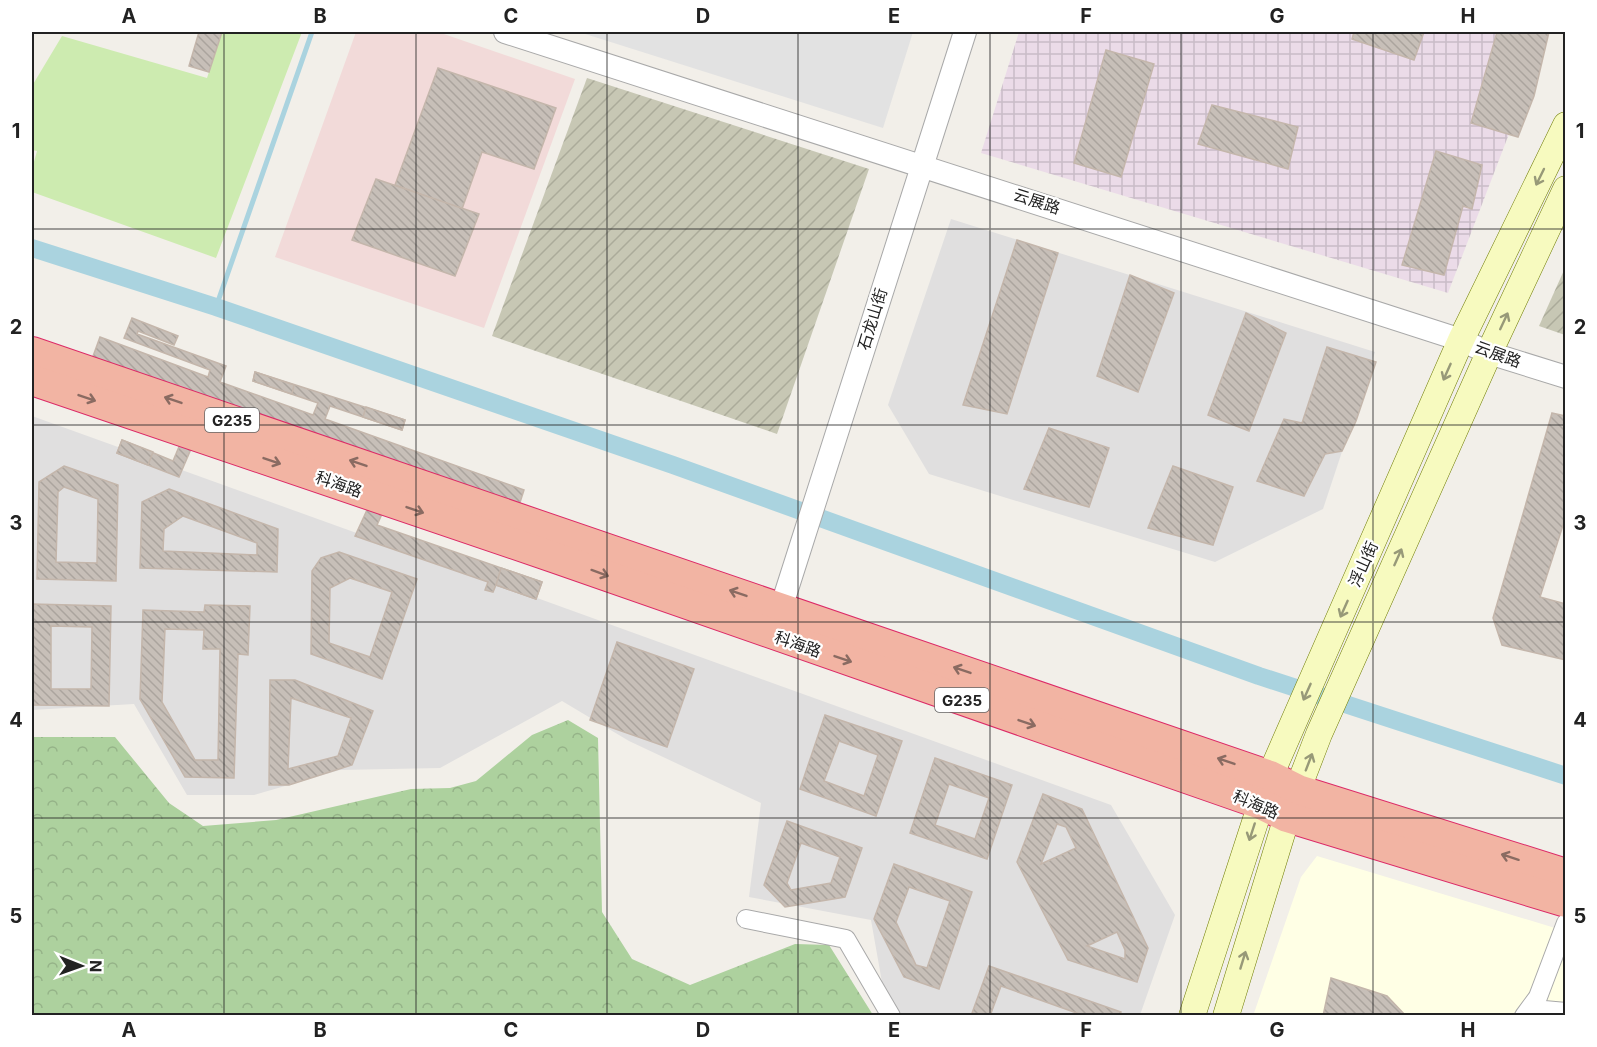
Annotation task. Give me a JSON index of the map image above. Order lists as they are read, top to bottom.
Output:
{
  "streets": {
    "highway": ["G235", "科海路"],
    "main road": ["浮山街"],
    "street": ["云展路", "石龙山街"]
  },
  "crossings": [
    ["云展路", "石龙山街"],
    ["云展路", "浮山街"],
    ["石龙山街", "科海路"],
    ["科海路", "浮山街"]
  ],
  "north": "right",
  "grid": {
    "columns": [
      "A",
      "B",
      "C",
      "D",
      "E",
      "F",
      "G",
      "H"
    ],
    "rows": [
      "1",
      "2",
      "3",
      "4",
      "5"
    ]
  }
}
